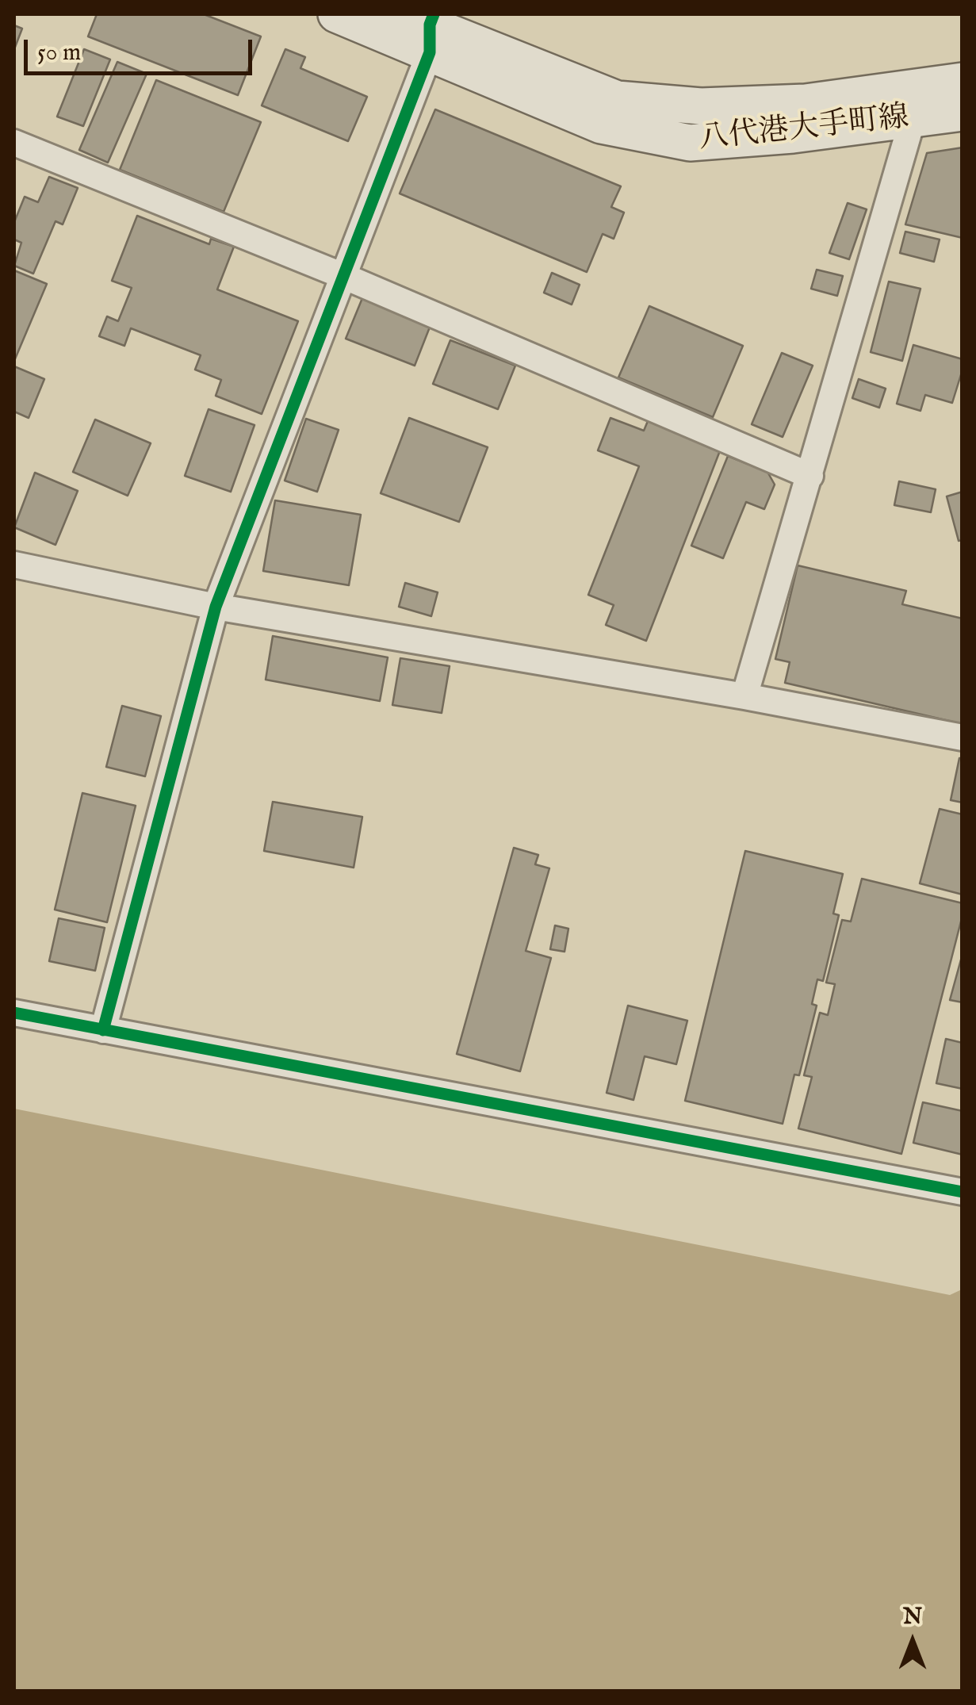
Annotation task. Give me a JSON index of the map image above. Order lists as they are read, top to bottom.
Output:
{
  "streets": {
    "main road": ["八代港大手町線"]
  },
  "scale_bar": "50 m",
  "north": "top"
}
